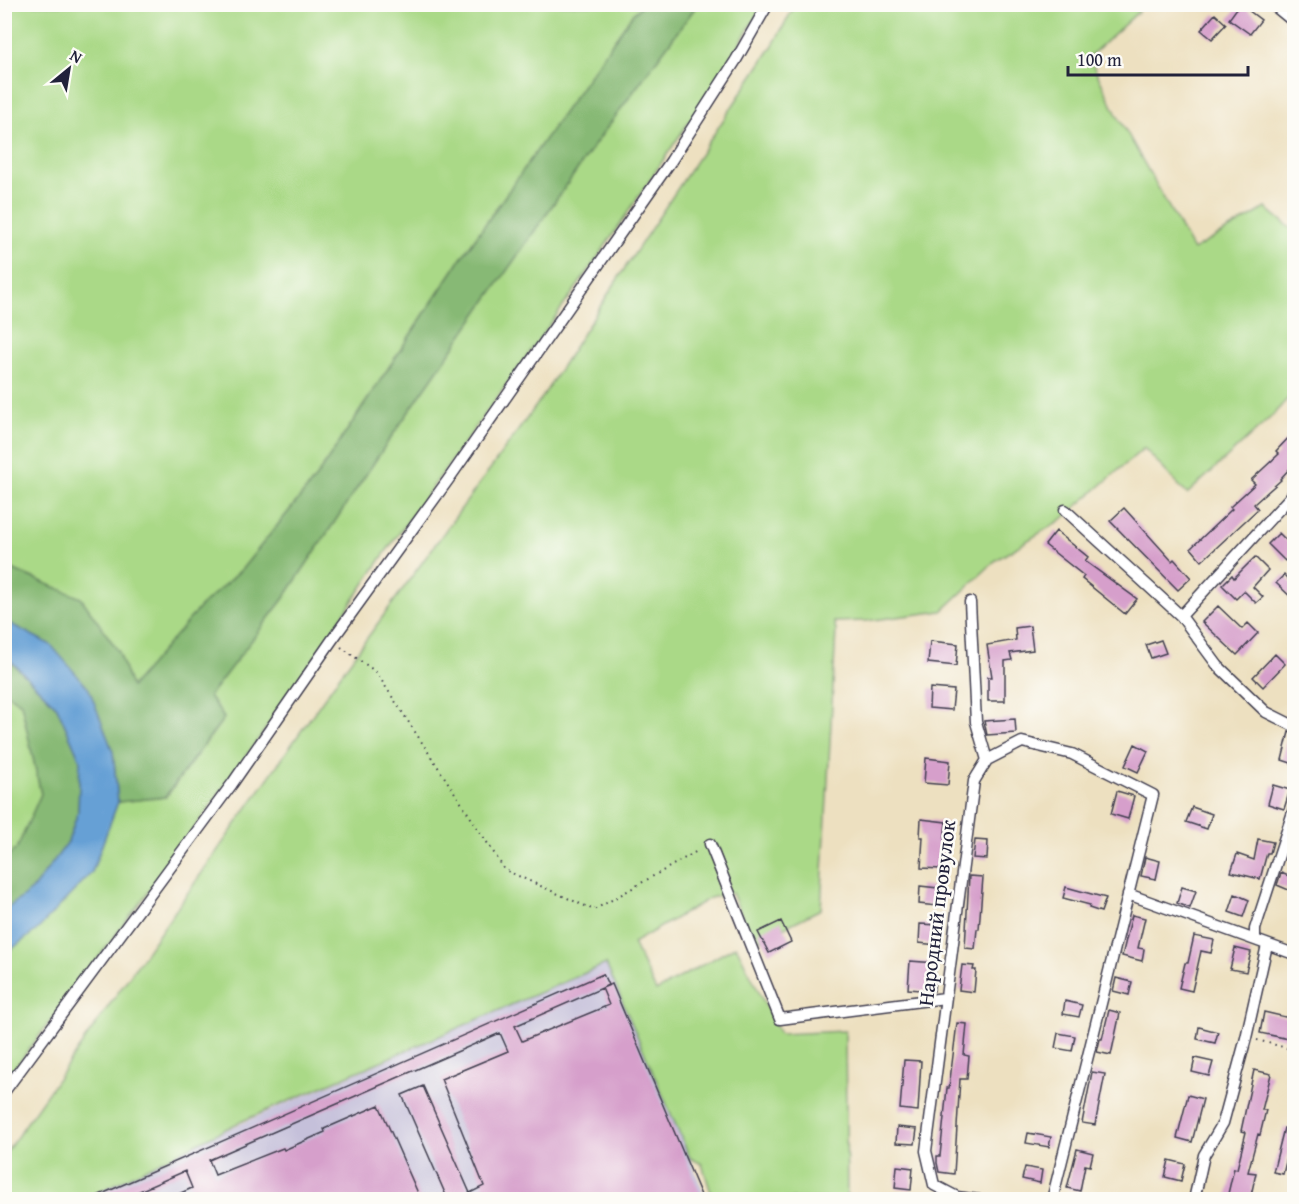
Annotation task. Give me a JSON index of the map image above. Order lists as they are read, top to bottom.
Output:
{
  "streets": {
    "street": ["Народний провулок"]
  },
  "scale_bar": "100 m",
  "north": "top right"
}
